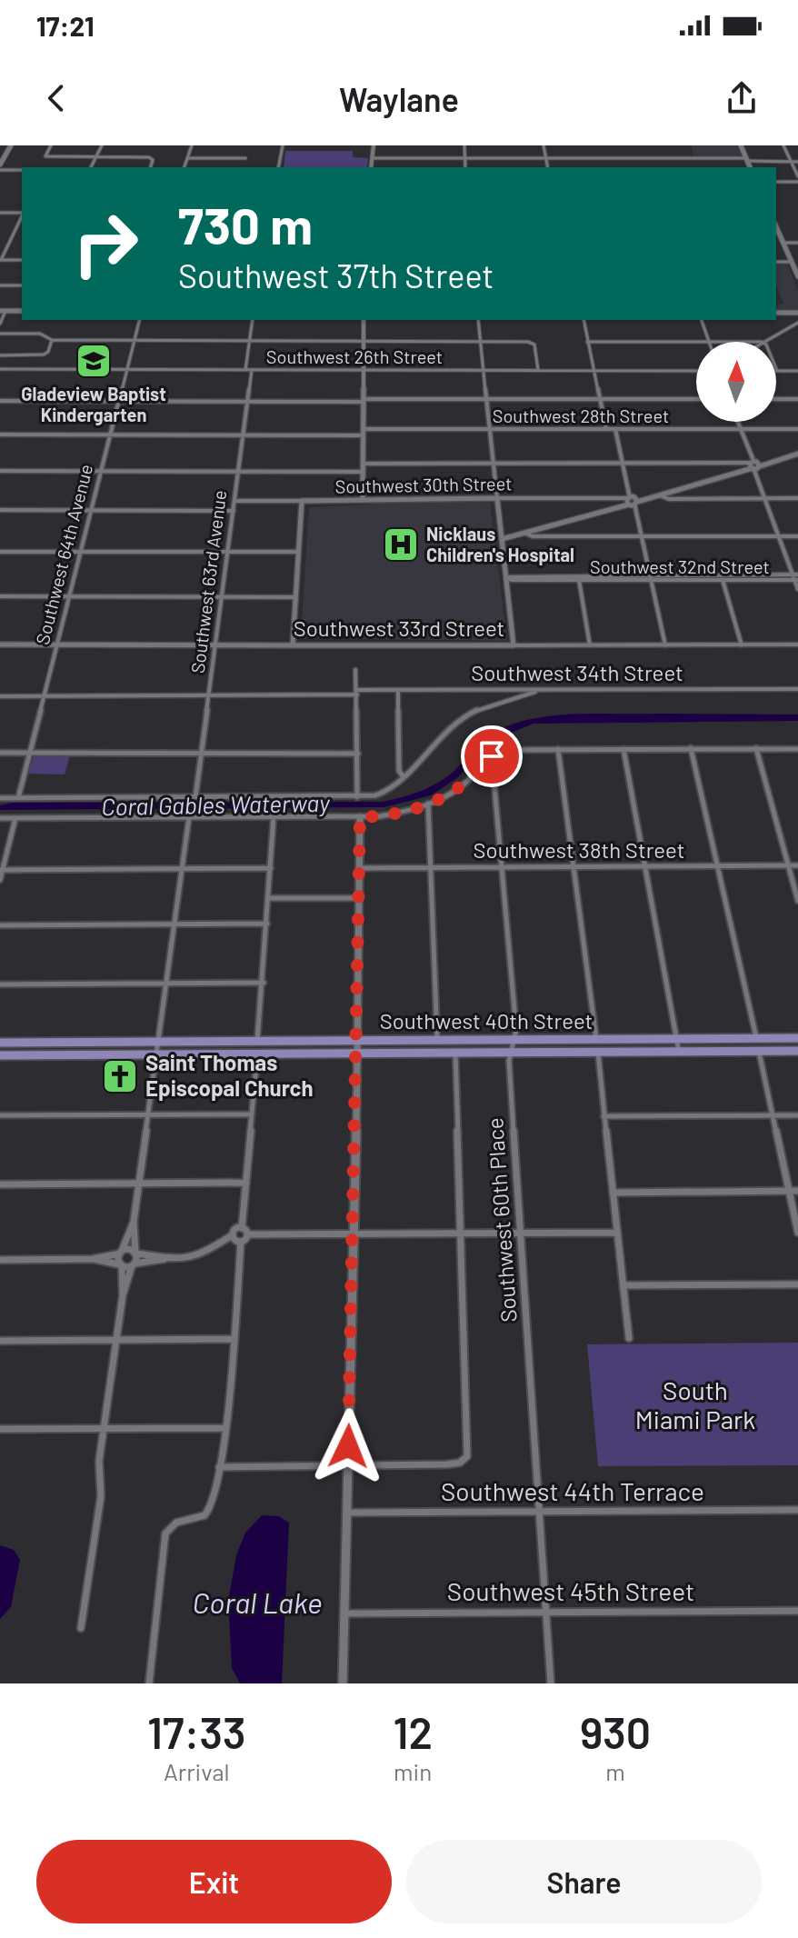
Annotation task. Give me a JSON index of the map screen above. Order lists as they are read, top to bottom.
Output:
{
  "streets": {
    "main road": ["Southwest 40th Street"],
    "street": [
      "Southwest 26th Street",
      "Southwest 28th Street",
      "Southwest 30th Street",
      "Southwest 64th Avenue",
      "Southwest 32nd Street",
      "Southwest 63rd Avenue",
      "Southwest 33rd Street",
      "Southwest 34th Street",
      "Southwest 38th Street",
      "Southwest 60th Place",
      "Southwest 44th Terrace",
      "Southwest 45th Street"
    ]
  },
  "crossings": [
    ["Southwest 26th Street", "Southwest 64th Avenue"],
    ["Southwest 26th Street", "Southwest 63rd Avenue"],
    ["Southwest 30th Street", "Southwest 63rd Avenue"],
    ["Southwest 64th Avenue", "Southwest 33rd Street"],
    ["Southwest 64th Avenue", "Southwest 34th Street"],
    ["Southwest 63rd Avenue", "Southwest 33rd Street"],
    ["Southwest 63rd Avenue", "Southwest 34th Street"],
    ["Southwest 38th Street", "Southwest 60th Place"],
    ["Southwest 40th Street", "Southwest 60th Place"],
    ["Southwest 60th Place", "Southwest 44th Terrace"],
    ["Southwest 60th Place", "Southwest 45th Street"]
  ],
  "water": ["Coral Gables Waterway", "Coral Lake"],
  "parks": ["South Miami Park"],
  "places": {
    "school or university": ["Gladeview Baptist Kindergarten"],
    "hospital": ["Nicklaus Children's Hospital"],
    "church": ["Saint Thomas Episcopal Church"]
  },
  "north": "top",
  "page": {
    "status": "17:21",
    "header": "Waylane",
    "turn": ["730 m", "Southwest 37th Street"],
    "eta": [
      "17:33",
      "Arrival",
      "12",
      "min",
      "930",
      "m"
    ],
    "buttons": ["Exit", "Share"]
  }
}
